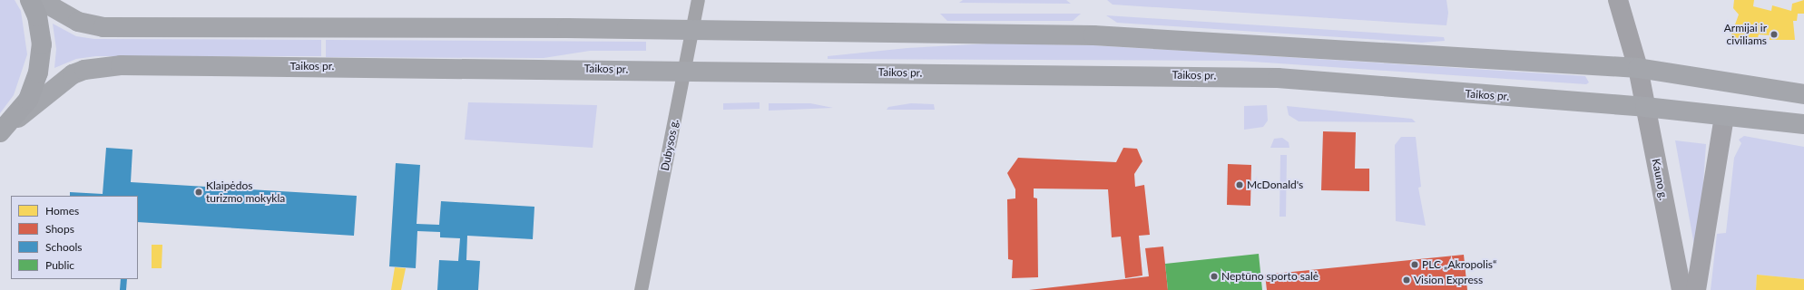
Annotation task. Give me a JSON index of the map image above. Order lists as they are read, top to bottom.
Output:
{
  "streets": {
    "main road": ["Taikos pr.", "Kauno g."],
    "street": ["Dubysos g."]
  },
  "crossings": [
    ["Taikos pr.", "Dubysos g."],
    ["Taikos pr.", "Kauno g."]
  ],
  "places": [
    "Armijai ir civiliams",
    "McDonald's",
    "Klaipėdos turizmo mokykla",
    "PLC „Akropolis“",
    "Neptūno sporto salė",
    "Vision Express"
  ],
  "legend": [
    "Homes",
    "Shops",
    "Schools",
    "Public"
  ]
}
